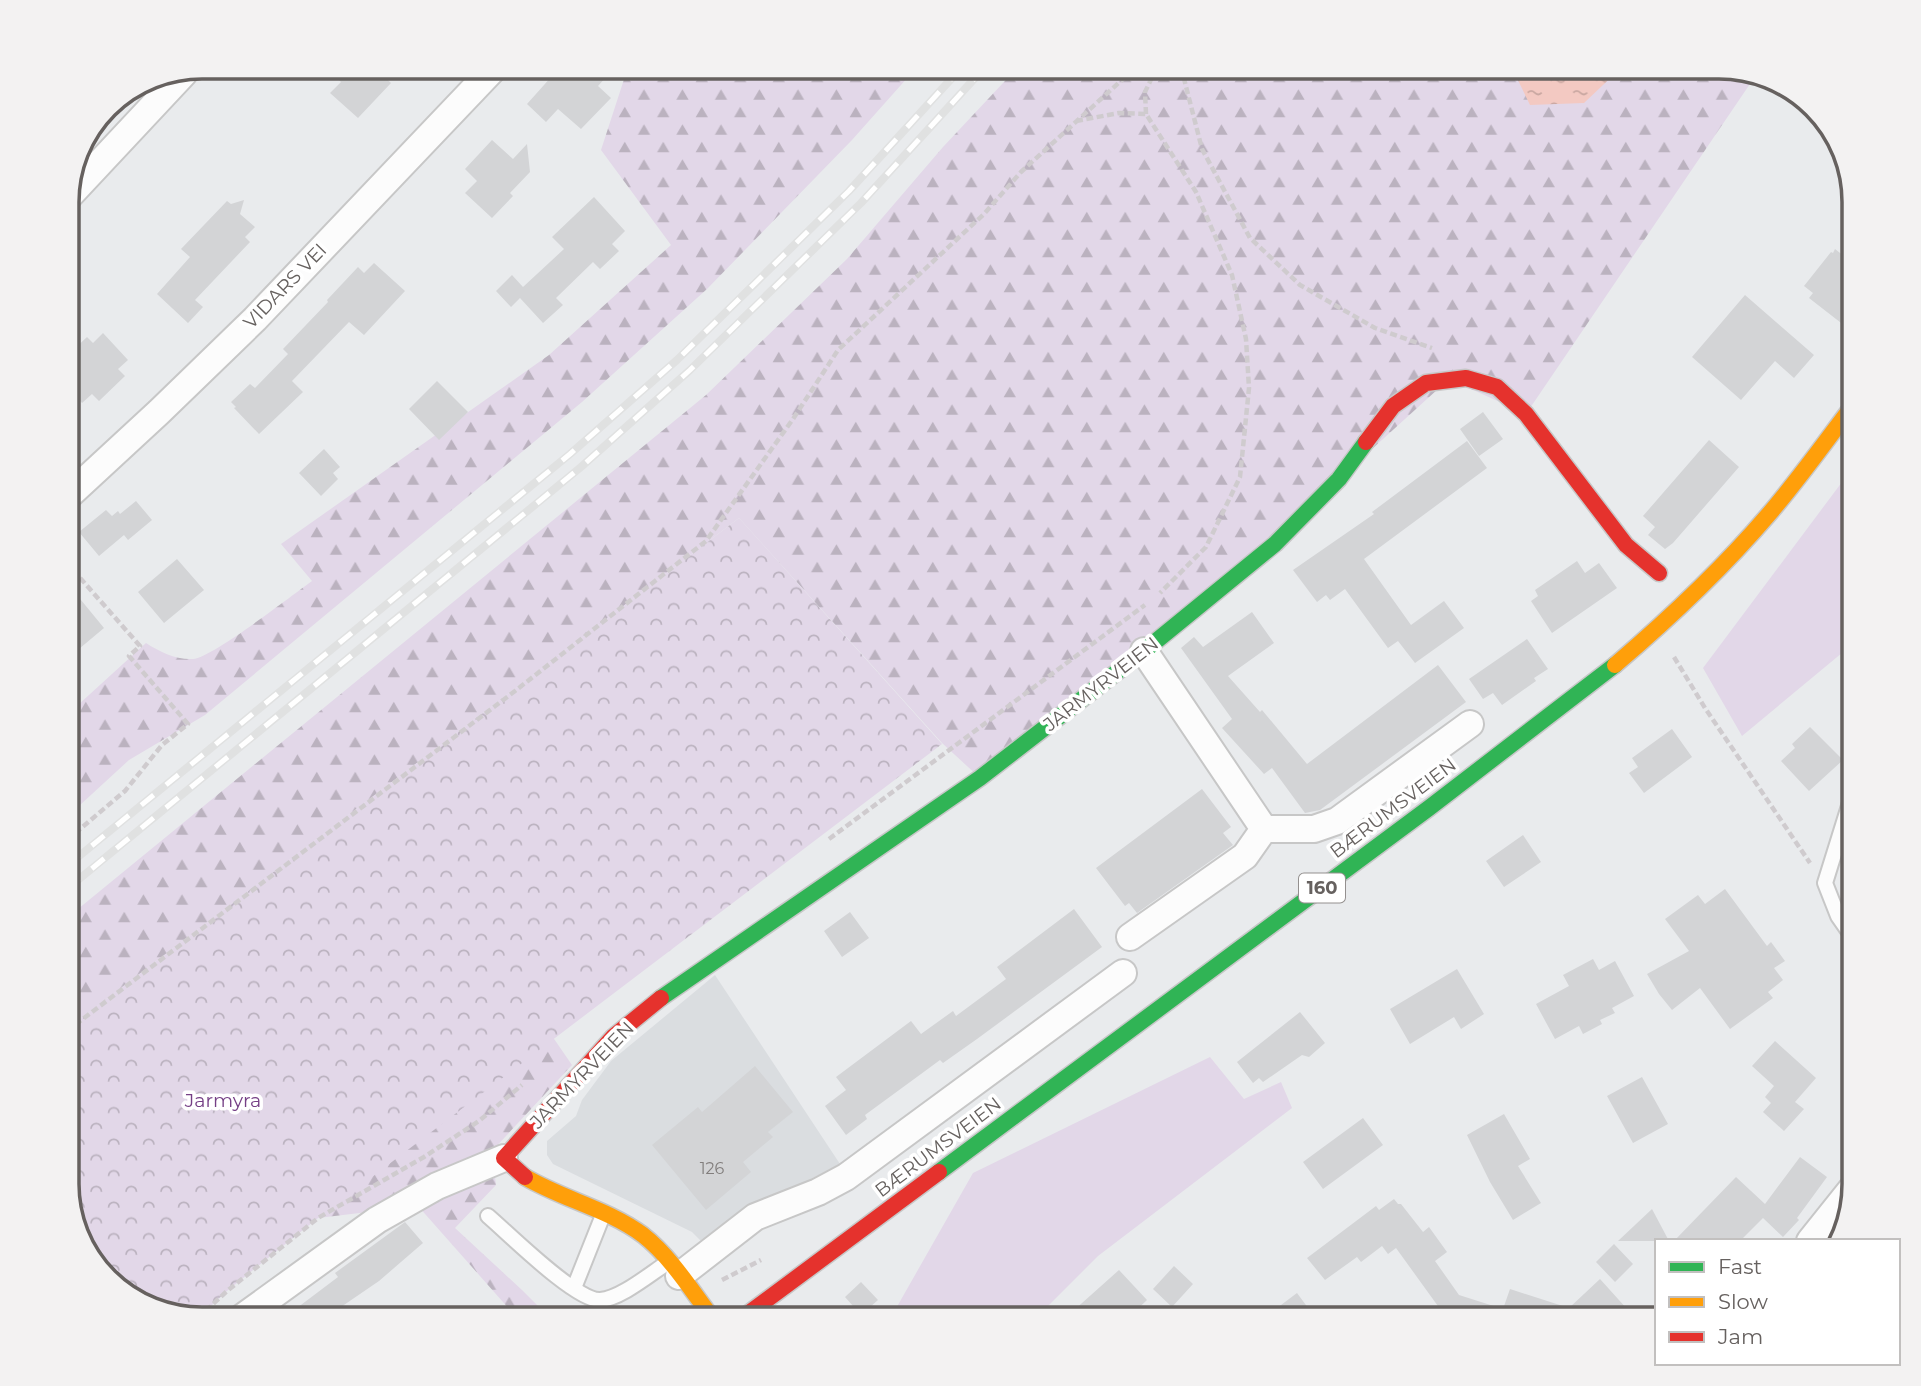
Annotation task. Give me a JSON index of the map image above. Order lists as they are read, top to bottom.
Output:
{
  "streets": {
    "street": [
      "VIDARS VEI",
      "JARMYRVEIEN",
      "BÆRUMSVEIEN",
      "160"
    ]
  },
  "parks": ["Jarmyra"],
  "house_numbers": ["126"],
  "legend": ["Fast", "Slow", "Jam"]
}
